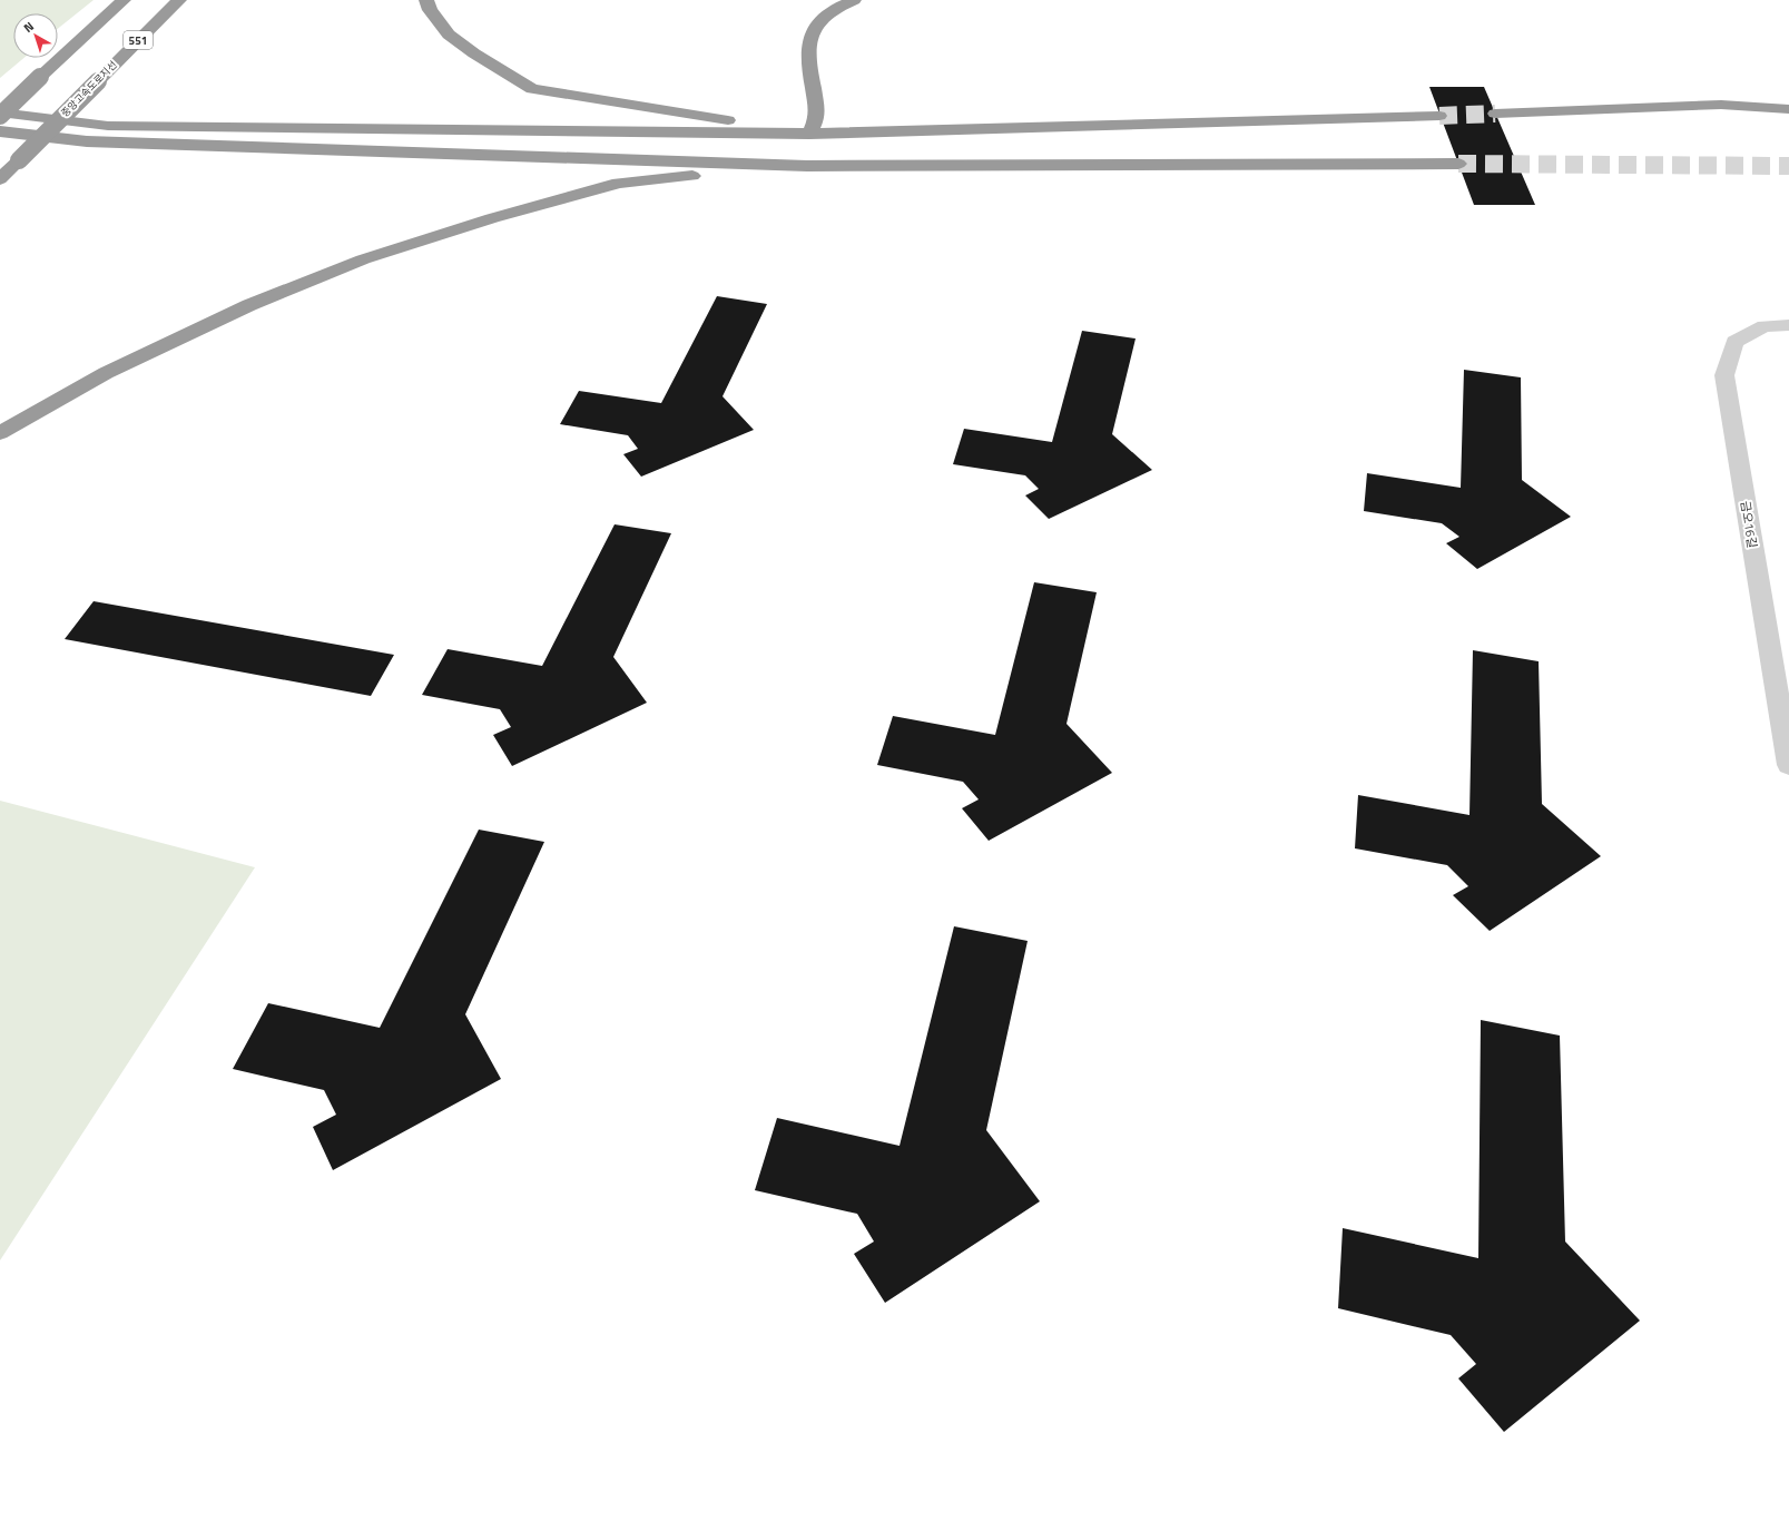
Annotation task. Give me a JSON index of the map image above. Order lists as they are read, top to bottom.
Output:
{
  "streets": {
    "highway": ["551", "중앙고속도로지선"],
    "street": ["금오16길"]
  },
  "north": "top left"
}
